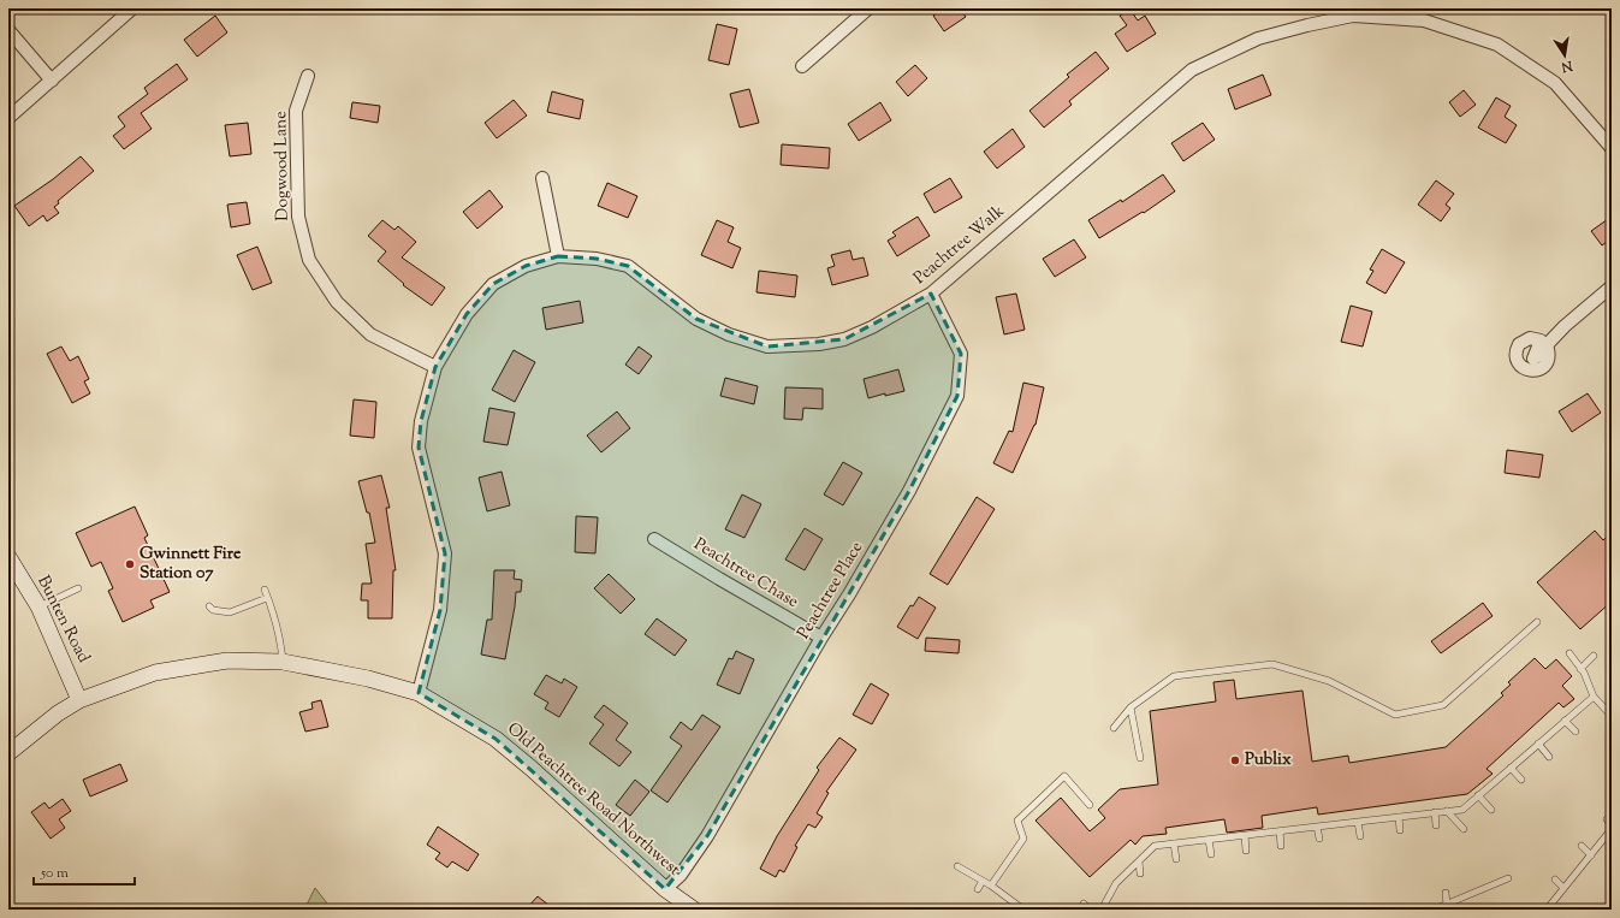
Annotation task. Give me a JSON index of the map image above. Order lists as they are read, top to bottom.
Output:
{
  "streets": {
    "main road": ["Bunten Road", "Old Peachtree Road Northwest"],
    "street": [
      "Dogwood Lane",
      "Peachtree Walk",
      "Peachtree Chase",
      "Peachtree Place"
    ]
  },
  "crossings": [
    ["Dogwood Lane", "Peachtree Walk"],
    ["Peachtree Walk", "Peachtree Place"],
    ["Peachtree Walk", "Old Peachtree Road Northwest"],
    ["Peachtree Chase", "Peachtree Place"],
    ["Peachtree Place", "Old Peachtree Road Northwest"],
    ["Bunten Road", "Old Peachtree Road Northwest"]
  ],
  "places": ["Gwinnett Fire Station 07", "Publix"],
  "scale_bar": "50 m",
  "north": "bottom"
}
